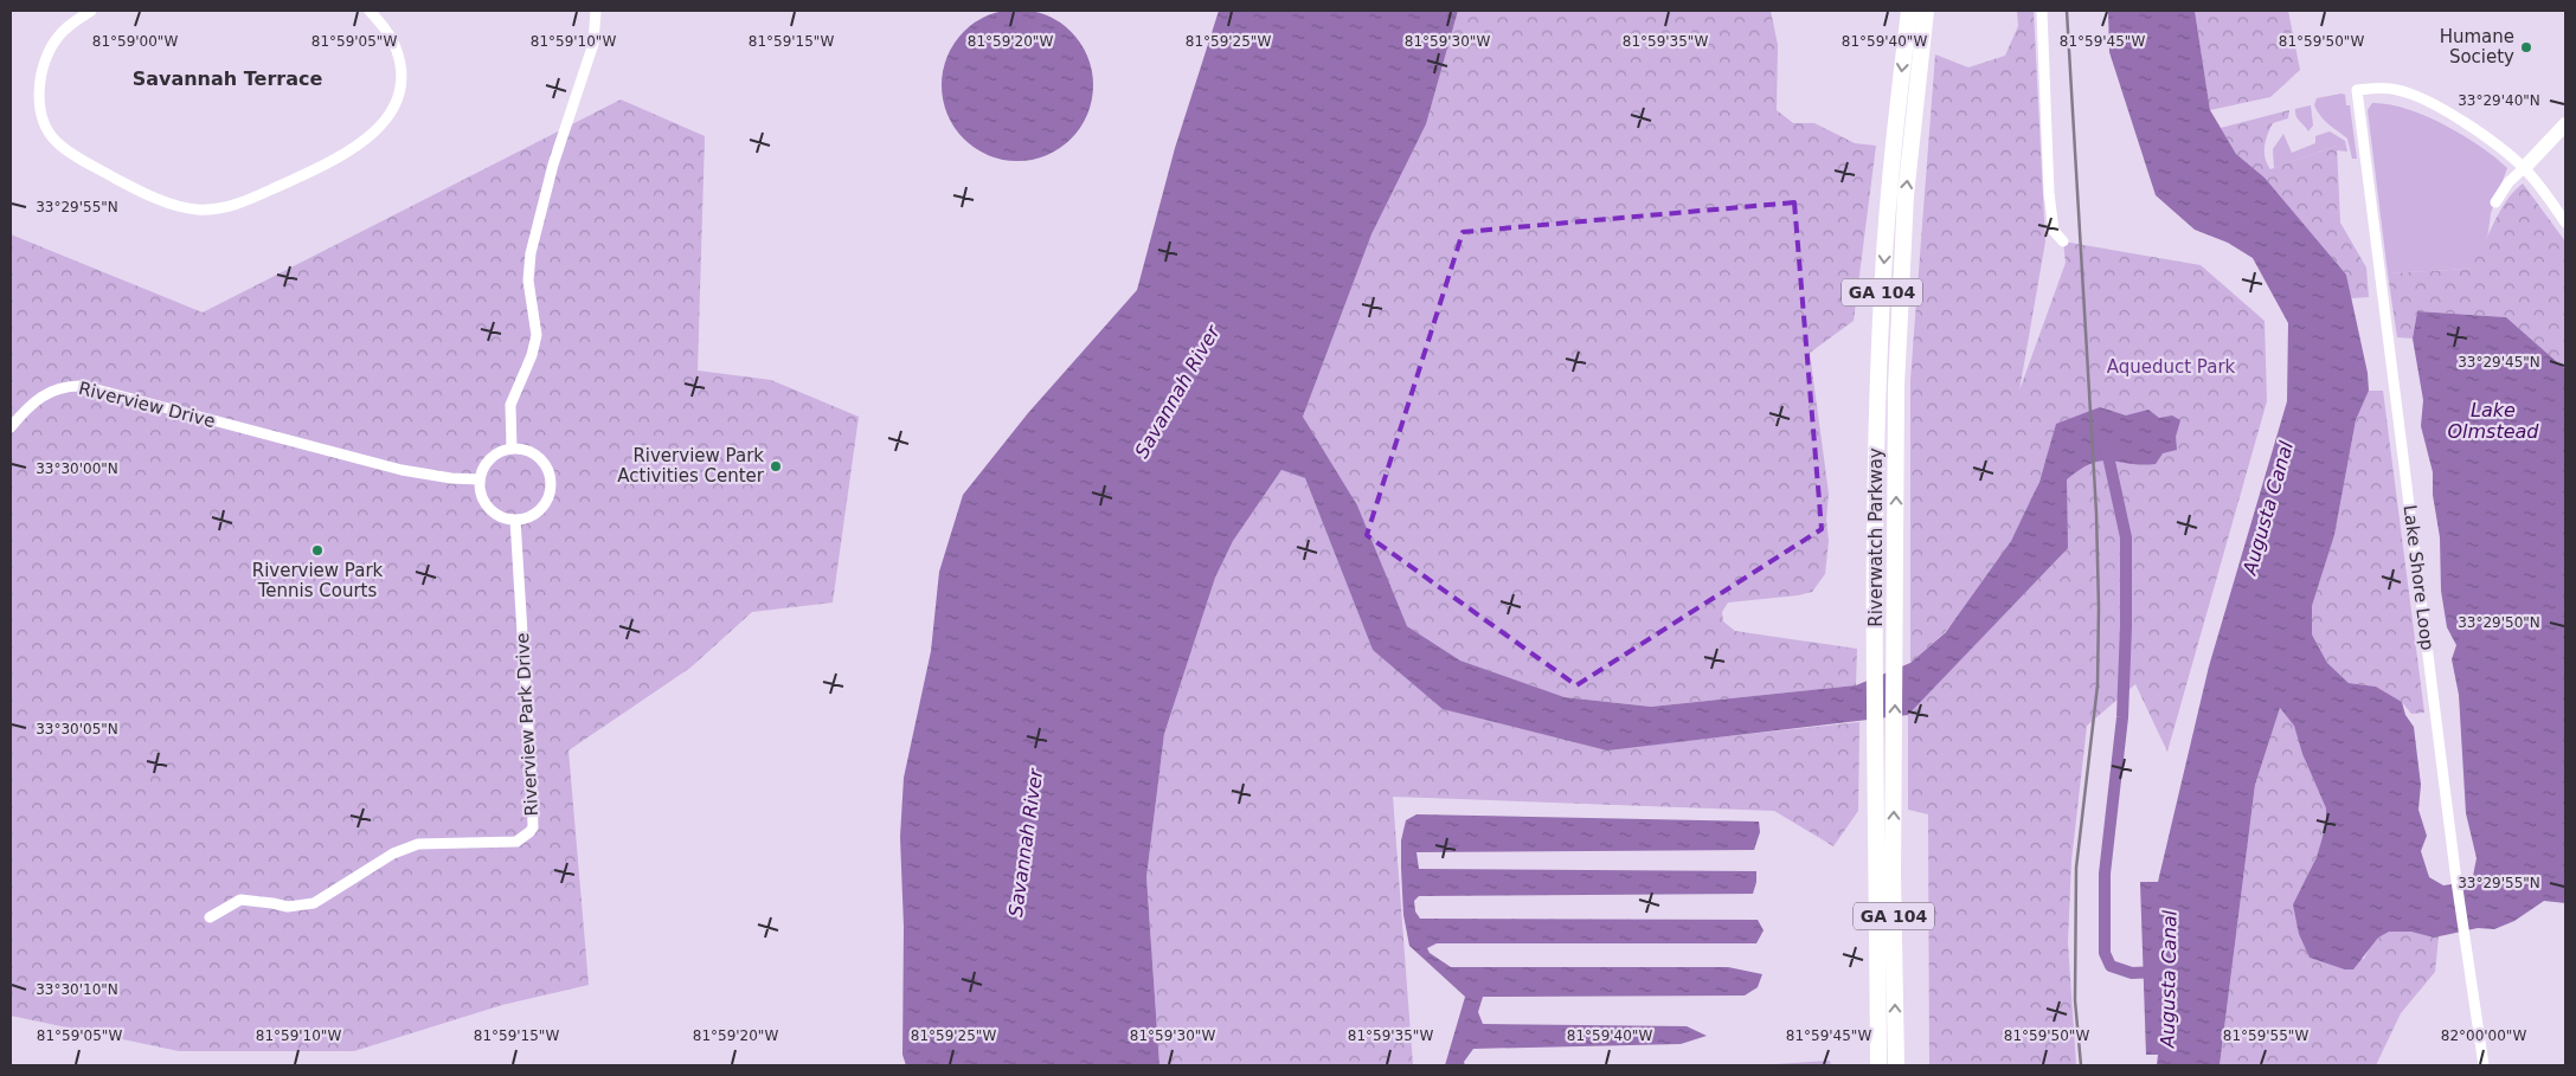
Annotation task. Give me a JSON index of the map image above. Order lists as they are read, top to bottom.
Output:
{
  "streets": {
    "main road": ["GA 104", "Riverwatch Parkway"],
    "street": ["Riverview Drive", "Lake Shore Loop", "Riverview Park Drive"]
  },
  "crossings": [
    ["Riverview Drive", "Riverview Park Drive"]
  ],
  "districts": ["Savannah Terrace"],
  "water": ["Savannah River", "Lake Olmstead", "Augusta Canal"],
  "parks": ["Aqueduct Park"],
  "places": ["Humane Society", "Riverview Park Activities Center", "Riverview Park Tennis Courts"],
  "coordinates": [
    "81°59'00\"W",
    "81°59'05\"W",
    "81°59'10\"W",
    "81°59'15\"W",
    "81°59'35\"W",
    "81°59'40\"W",
    "81°59'45\"W",
    "81°59'50\"W",
    "81°59'20\"W",
    "81°59'25\"W",
    "81°59'30\"W",
    "33°29'40\"N",
    "33°29'55\"N",
    "33°29'45\"N",
    "33°30'00\"N",
    "33°29'50\"N",
    "33°30'05\"N",
    "33°30'10\"N",
    "81°59'55\"W",
    "82°00'00\"W"
  ]
}
